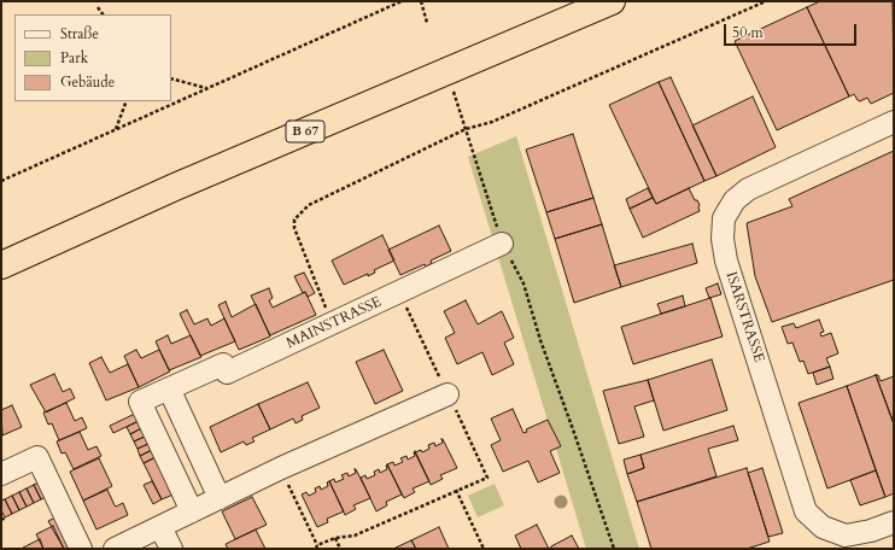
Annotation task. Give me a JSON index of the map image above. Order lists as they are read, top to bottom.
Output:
{
  "streets": {
    "highway": ["B 67"],
    "street": ["ISARSTRASSE", "MAINSTRASSE"]
  },
  "legend": ["Straße", "Park", "Gebäude"],
  "scale_bar": "50 m"
}
